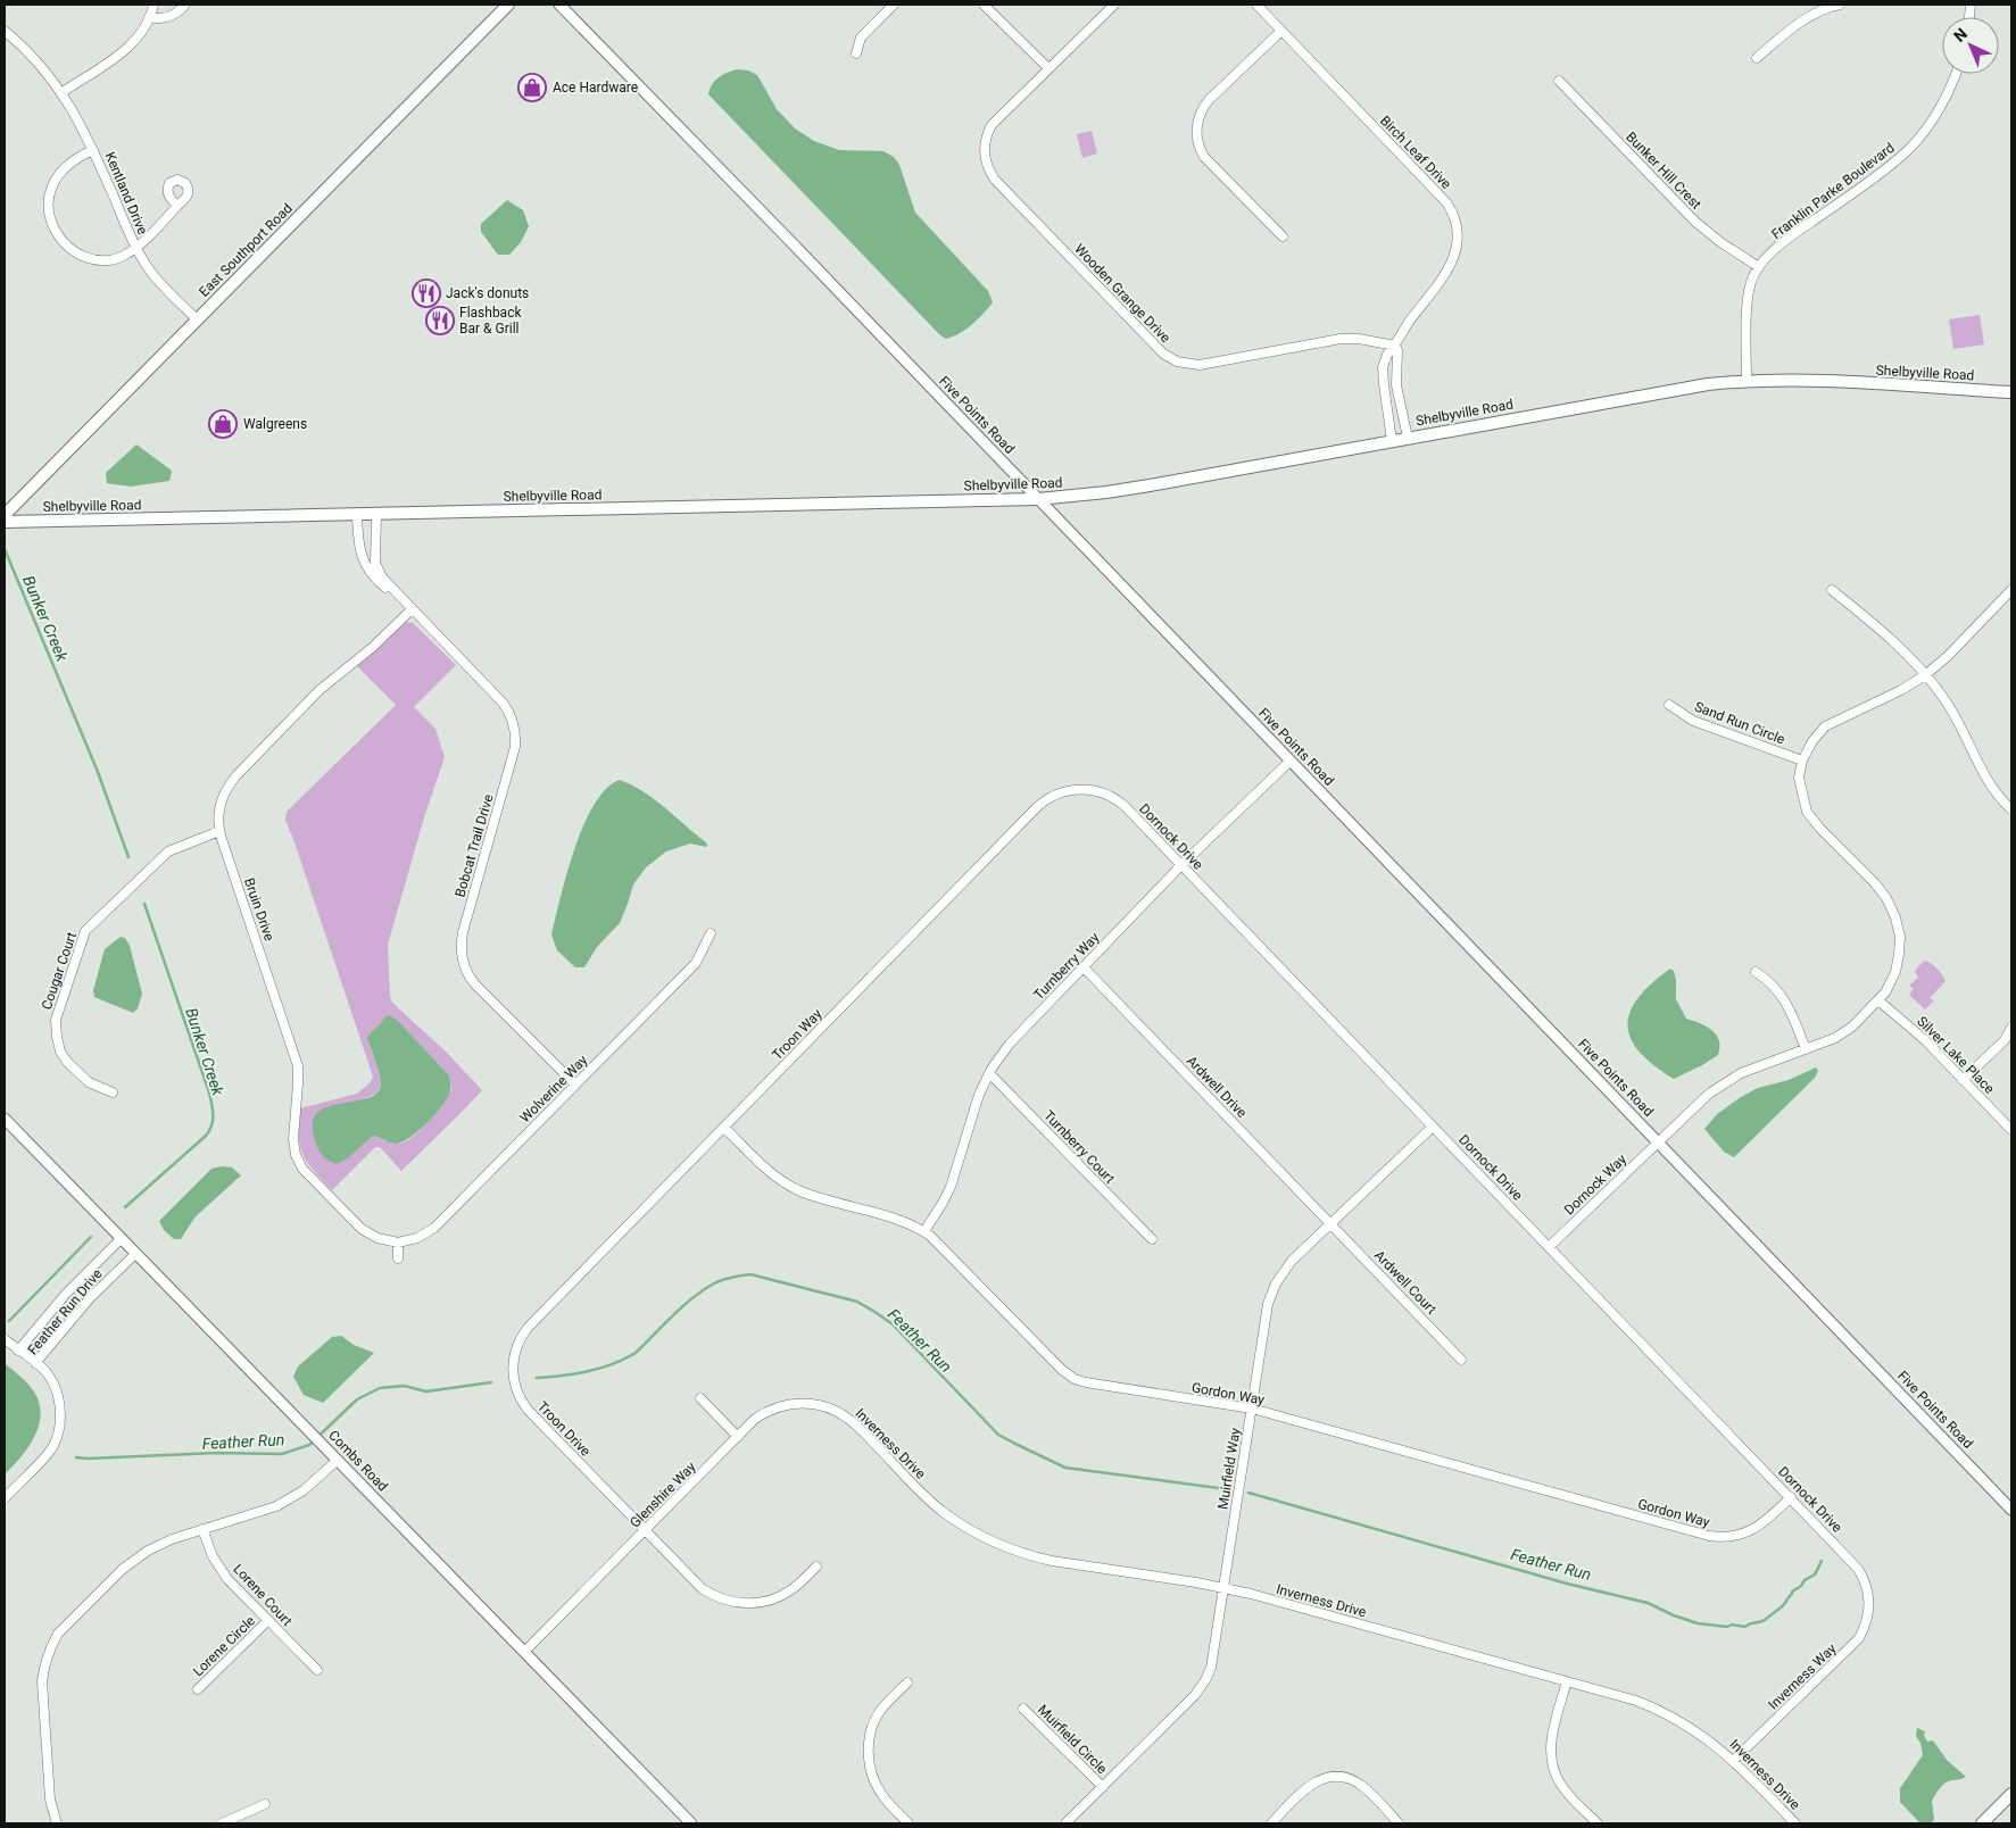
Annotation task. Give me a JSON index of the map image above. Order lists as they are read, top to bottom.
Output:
{
  "streets": {
    "main road": ["East Southport Road", "Shelbyville Road"],
    "street": [
      "Birch Leaf Drive",
      "Bunker Hill Crest",
      "Franklin Parke Boulevard",
      "Kentland Drive",
      "Wooden Grange Drive",
      "Five Points Road",
      "Sand Run Circle",
      "Dornock Drive",
      "Bobcat Trail Drive",
      "Bruin Drive",
      "Turnberry Way",
      "Cougar Court",
      "Troon Way",
      "Silver Lake Place",
      "Ardwell Drive",
      "Wolverine Way",
      "Turnberry Court",
      "Dornock Way",
      "Ardwell Court",
      "Feather Run Drive",
      "Gordon Way",
      "Troon Drive",
      "Inverness Drive",
      "Combs Road",
      "Muirfield Way",
      "Glenshire Way",
      "Lorene Court",
      "Lorene Circle",
      "Inverness Way",
      "Muirfield Circle"
    ]
  },
  "crossings": [
    ["Birch Leaf Drive", "Wooden Grange Drive"],
    ["Birch Leaf Drive", "Shelbyville Road"],
    ["Bunker Hill Crest", "Franklin Parke Boulevard"],
    ["Franklin Parke Boulevard", "Shelbyville Road"],
    ["Kentland Drive", "East Southport Road"],
    ["Shelbyville Road", "Five Points Road"],
    ["Shelbyville Road", "Bobcat Trail Drive"],
    ["Five Points Road", "Turnberry Way"],
    ["Five Points Road", "Dornock Way"],
    ["Sand Run Circle", "Dornock Way"],
    ["Dornock Drive", "Turnberry Way"],
    ["Dornock Drive", "Troon Way"],
    ["Dornock Drive", "Dornock Way"],
    ["Dornock Drive", "Gordon Way"],
    ["Dornock Drive", "Muirfield Way"],
    ["Dornock Drive", "Inverness Way"],
    ["Bobcat Trail Drive", "Bruin Drive"],
    ["Bobcat Trail Drive", "Wolverine Way"],
    ["Bruin Drive", "Cougar Court"],
    ["Bruin Drive", "Wolverine Way"],
    ["Turnberry Way", "Ardwell Drive"],
    ["Turnberry Way", "Turnberry Court"],
    ["Turnberry Way", "Gordon Way"],
    ["Troon Way", "Gordon Way"],
    ["Troon Way", "Troon Drive"],
    ["Silver Lake Place", "Dornock Way"],
    ["Ardwell Drive", "Ardwell Court"],
    ["Ardwell Drive", "Muirfield Way"],
    ["Ardwell Court", "Muirfield Way"],
    ["Feather Run Drive", "Combs Road"],
    ["Gordon Way", "Muirfield Way"],
    ["Troon Drive", "Glenshire Way"],
    ["Inverness Drive", "Muirfield Way"],
    ["Inverness Drive", "Glenshire Way"],
    ["Inverness Drive", "Inverness Way"],
    ["Combs Road", "Glenshire Way"],
    ["Muirfield Way", "Muirfield Circle"],
    ["Lorene Court", "Lorene Circle"]
  ],
  "water": ["Bunker Creek", "Feather Run"],
  "places": {
    "shop": ["Ace Hardware", "Walgreens"],
    "restaurant": ["Jack's donuts", "Flashback Bar & Grill"]
  },
  "north": "top left"
}
